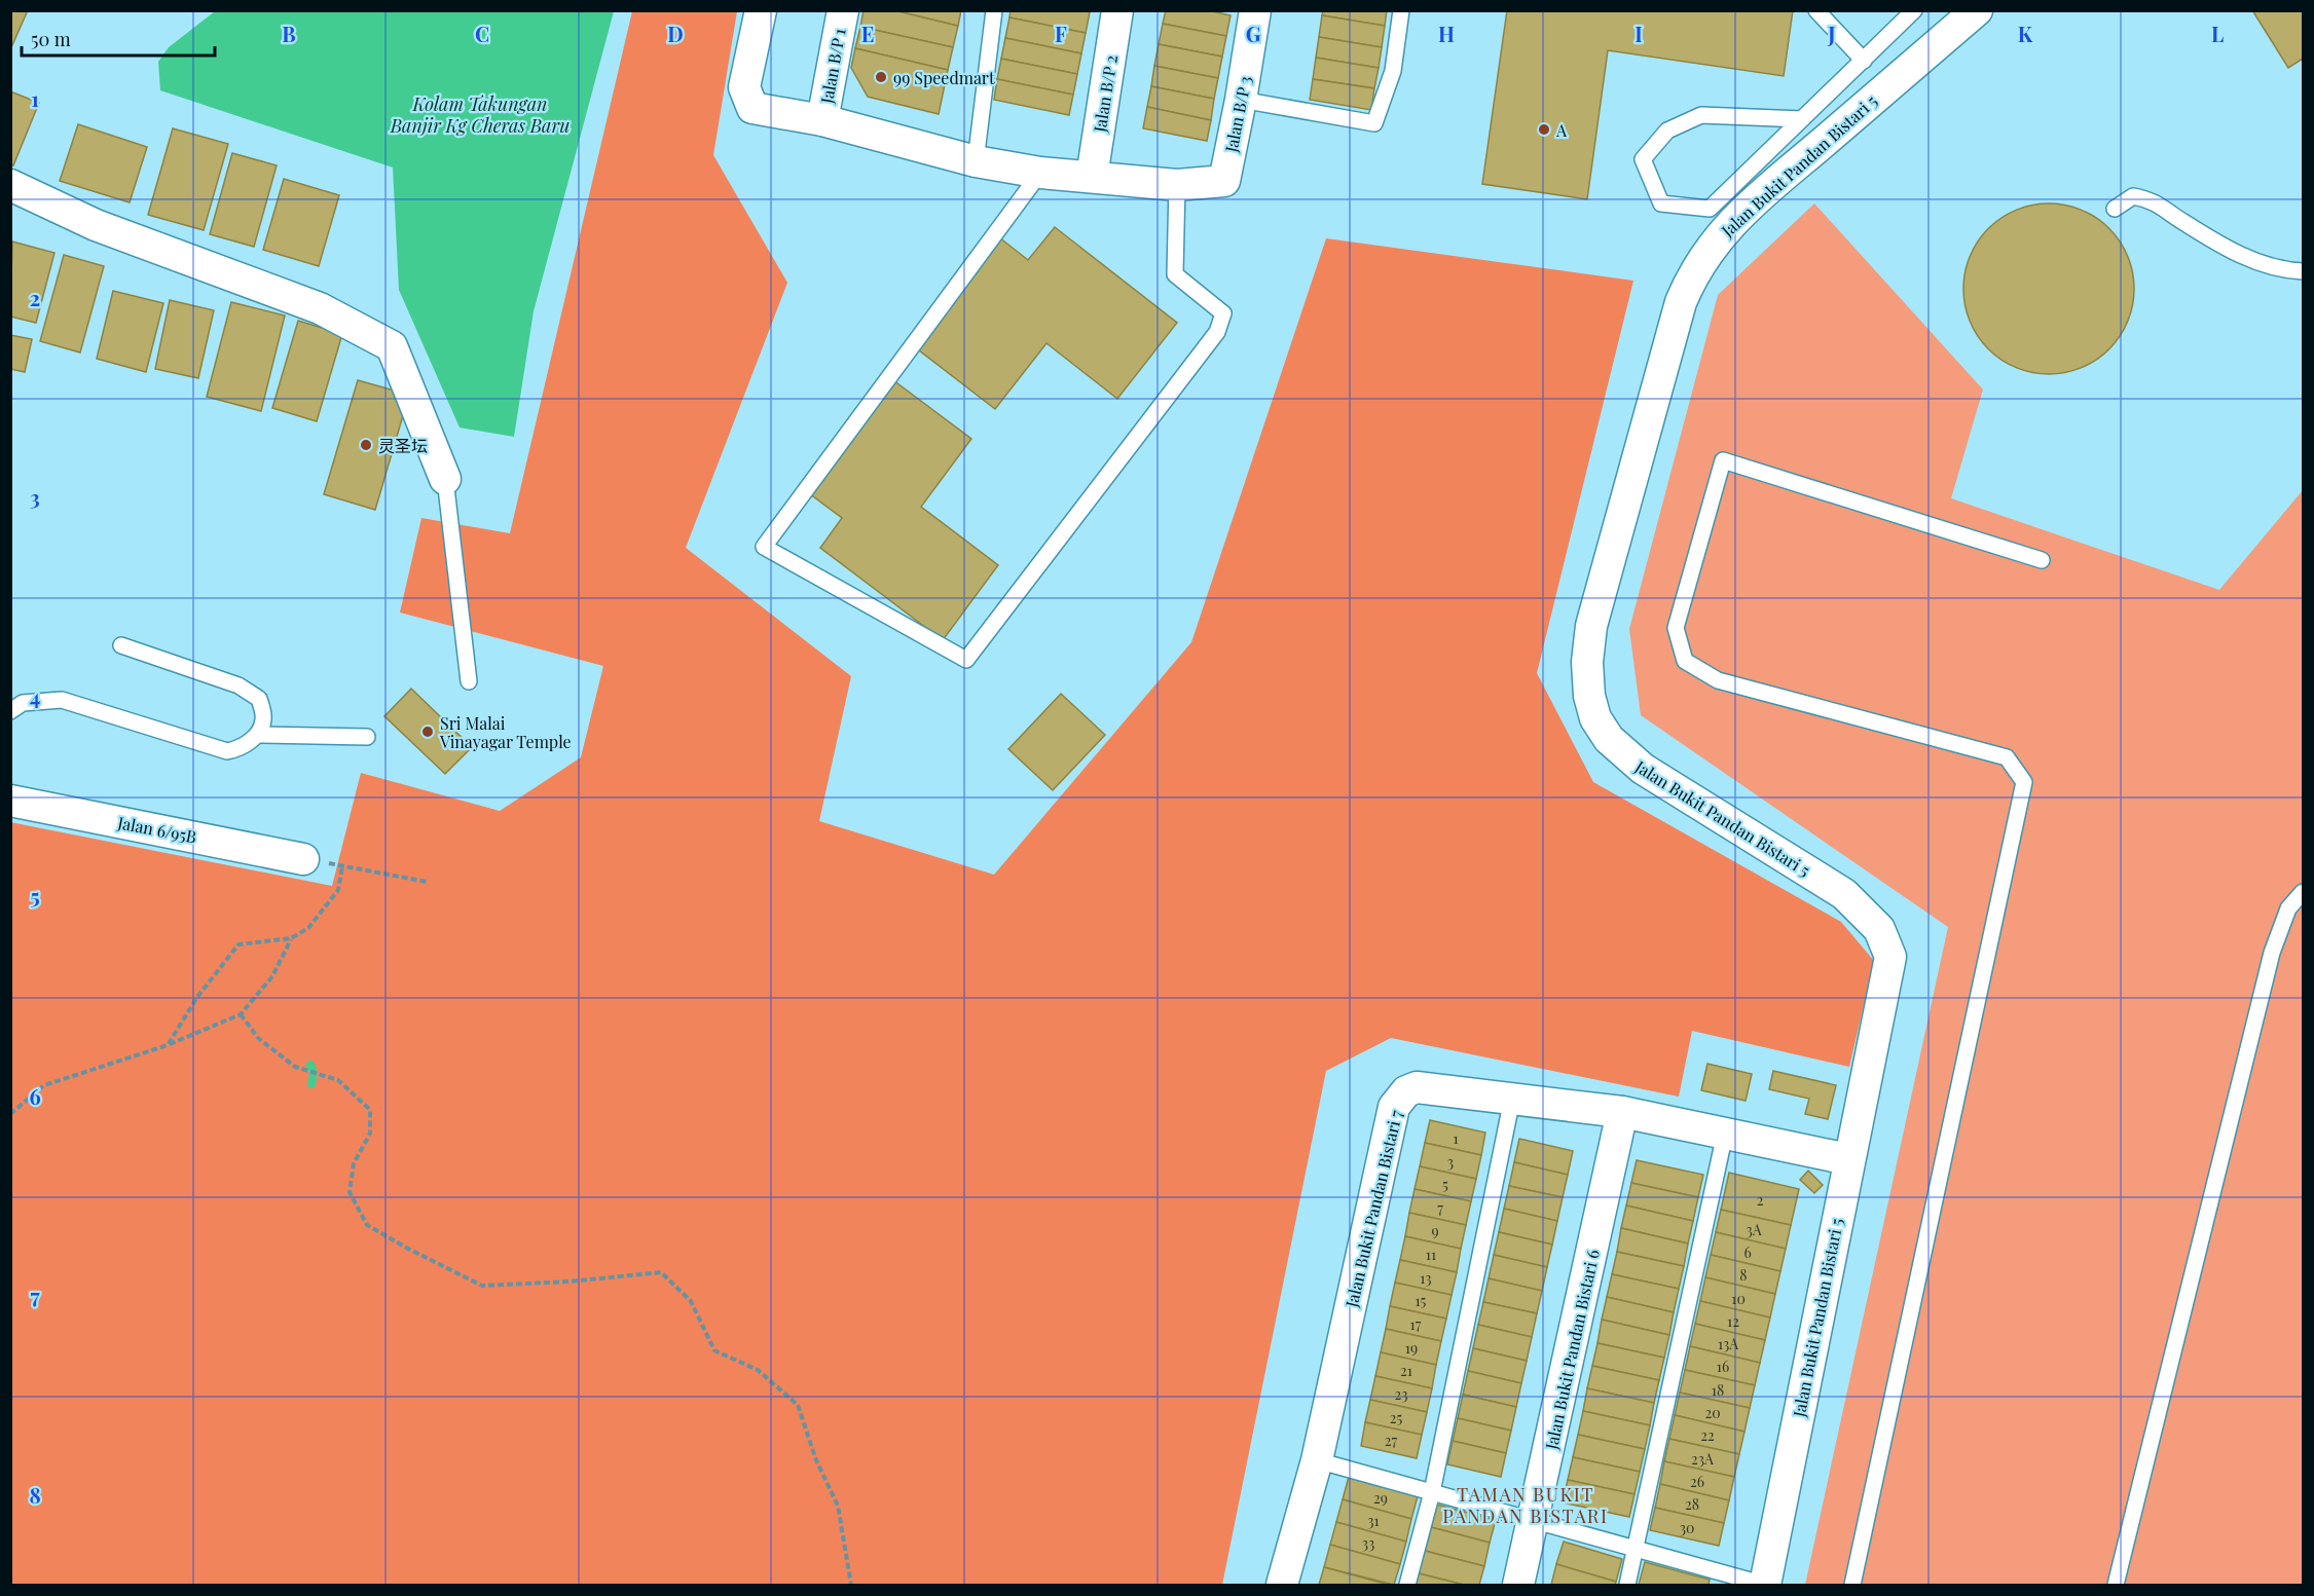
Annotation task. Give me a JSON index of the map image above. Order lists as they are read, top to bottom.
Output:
{
  "streets": {
    "street": [
      "Jalan B/P 1",
      "Jalan B/P 2",
      "Jalan B/P 3",
      "Jalan Bukit Pandan Bistari 5",
      "Jalan 6/95B",
      "Jalan Bukit Pandan Bistari 7",
      "Jalan Bukit Pandan Bistari 6"
    ]
  },
  "crossings": [
    ["Jalan Bukit Pandan Bistari 5", "Jalan Bukit Pandan Bistari 7"],
    ["Jalan Bukit Pandan Bistari 7", "Jalan Bukit Pandan Bistari 6"]
  ],
  "districts": ["TAMAN BUKIT PANDAN BISTARI"],
  "water": ["Kolam Takungan Banjir Kg Cheras Baru"],
  "places": [
    "99 Speedmart",
    "A",
    "灵圣坛",
    "Sri Malai Vinayagar Temple"
  ],
  "house_numbers": [
    "1",
    "3",
    "5",
    "2",
    "7",
    "3A",
    "9",
    "6",
    "11",
    "8",
    "13",
    "10",
    "15",
    "12",
    "17",
    "13A",
    "19",
    "16",
    "21",
    "18",
    "23",
    "20",
    "25",
    "22",
    "27",
    "23A",
    "26",
    "29",
    "28",
    "31",
    "30",
    "33"
  ],
  "scale_bar": "50 m",
  "grid": {
    "columns": [
      "B",
      "C",
      "D",
      "E",
      "F",
      "G",
      "H",
      "I",
      "J",
      "K",
      "L"
    ],
    "rows": [
      "1",
      "2",
      "3",
      "4",
      "5",
      "6",
      "7",
      "8"
    ]
  }
}
